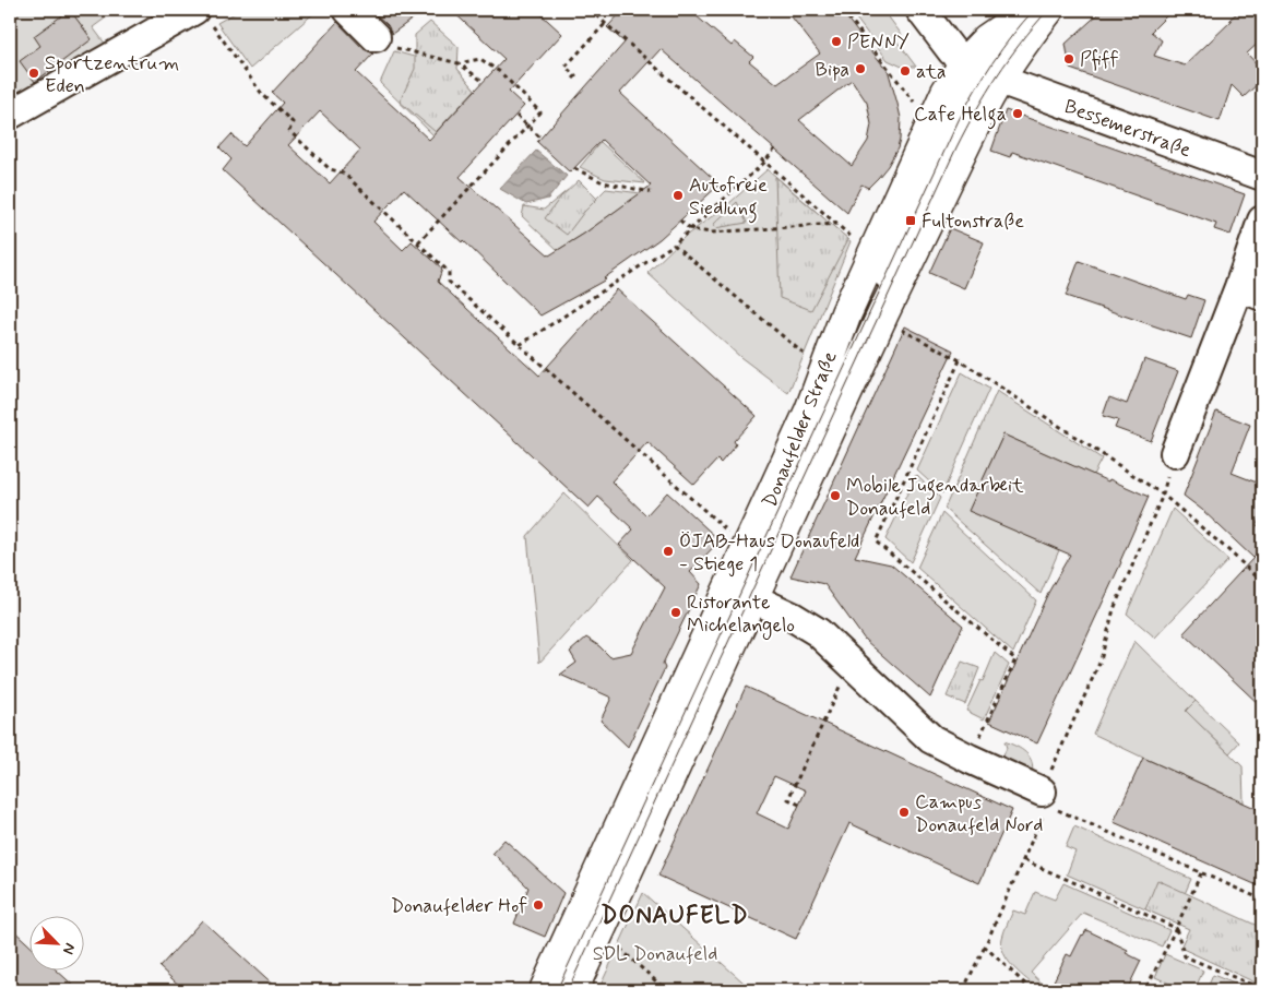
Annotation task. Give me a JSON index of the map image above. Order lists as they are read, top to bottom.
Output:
{
  "streets": {
    "main road": ["Donaufelder Straße"],
    "street": ["Bessemerstraße"]
  },
  "crossings": [
    ["Bessemerstraße", "Donaufelder Straße"]
  ],
  "districts": ["DONAUFELD"],
  "parks": ["SDL Donaufeld"],
  "places": {
    "other": [
      "PENNY",
      "Pfiff",
      "Bipa",
      "ata",
      "Sportzentrum Eden",
      "Cafe Helga",
      "Autofreie Siedlung",
      "Mobile Jugendarbeit Donaufeld",
      "ÖJAB-Haus Donaufeld - Stiege 1",
      "Ristorante Michelangelo",
      "Campus Donaufeld Nord",
      "Donaufelder Hof"
    ],
    "transit": ["Fultonstraße"]
  },
  "north": "bottom right"
}
